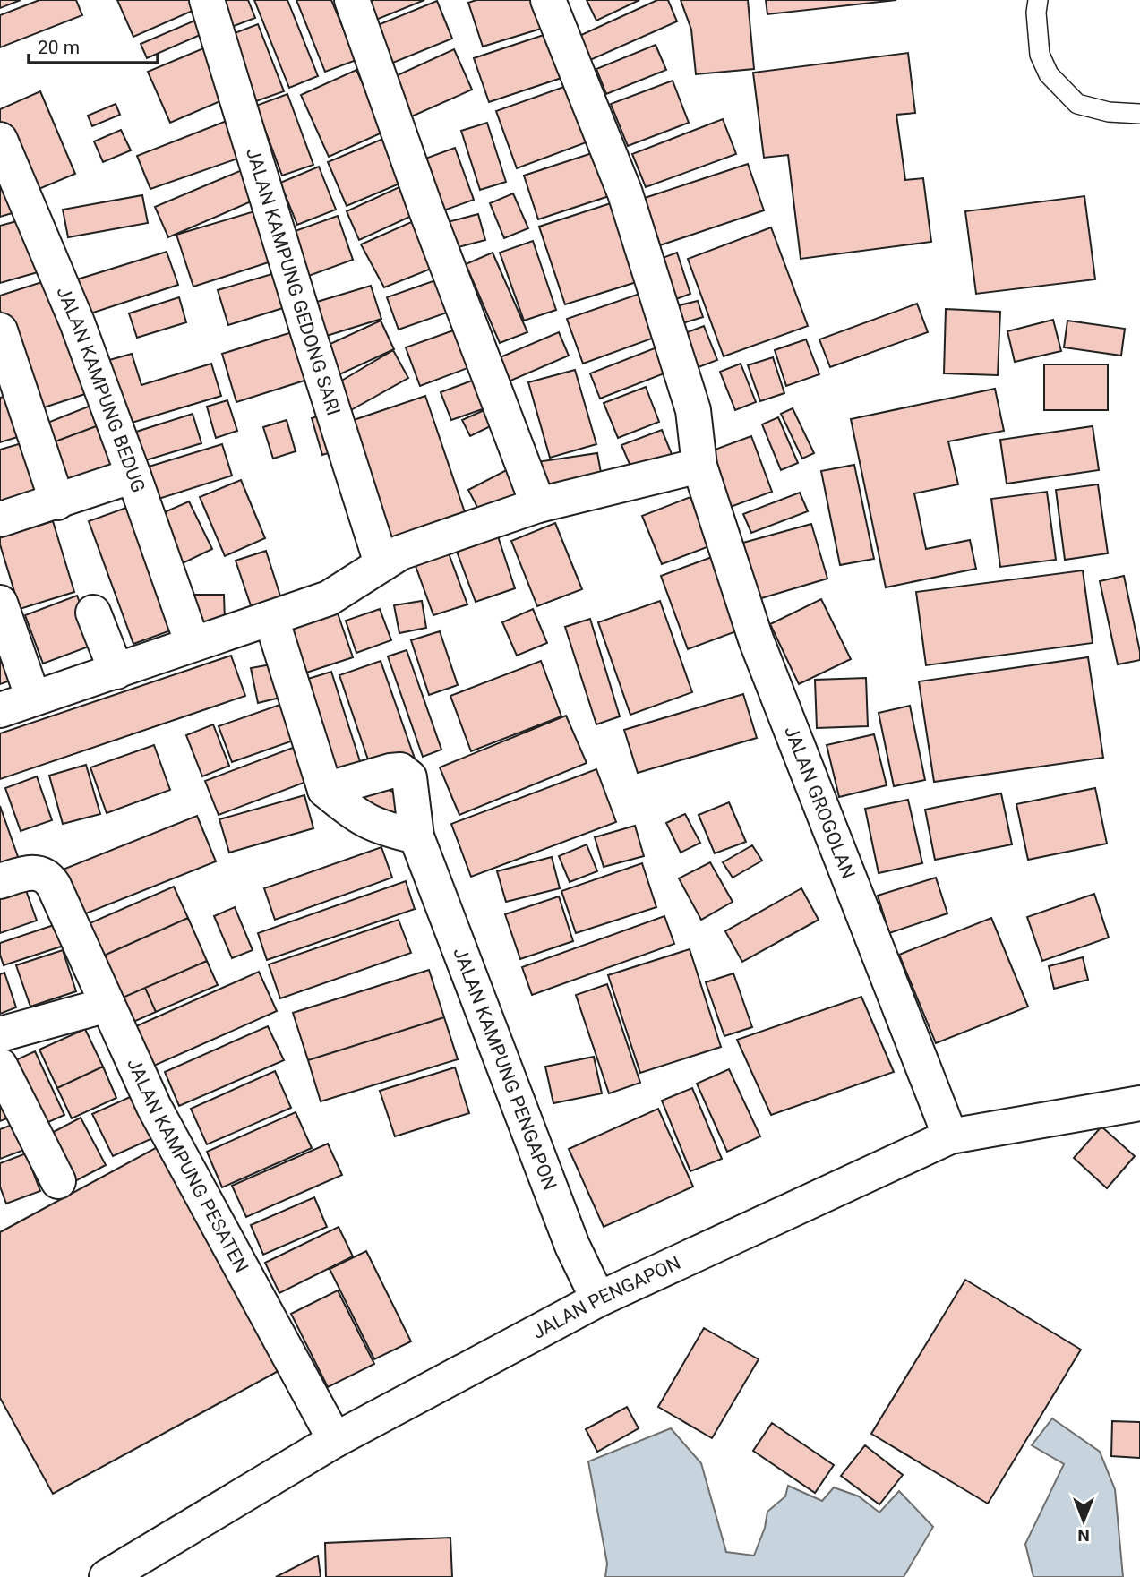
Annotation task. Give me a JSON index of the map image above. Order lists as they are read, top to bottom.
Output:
{
  "streets": {
    "main road": [
      "JALAN KAMPUNG GEDONG SARI",
      "JALAN KAMPUNG BEDUG",
      "JALAN GROGOLAN",
      "JALAN KAMPUNG PENGAPON",
      "JALAN KAMPUNG PESATEN",
      "JALAN PENGAPON"
    ]
  },
  "crossings": [
    ["JALAN GROGOLAN", "JALAN PENGAPON"],
    ["JALAN KAMPUNG PENGAPON", "JALAN PENGAPON"],
    ["JALAN KAMPUNG PESATEN", "JALAN PENGAPON"]
  ],
  "scale_bar": "20 m",
  "north": "bottom"
}
